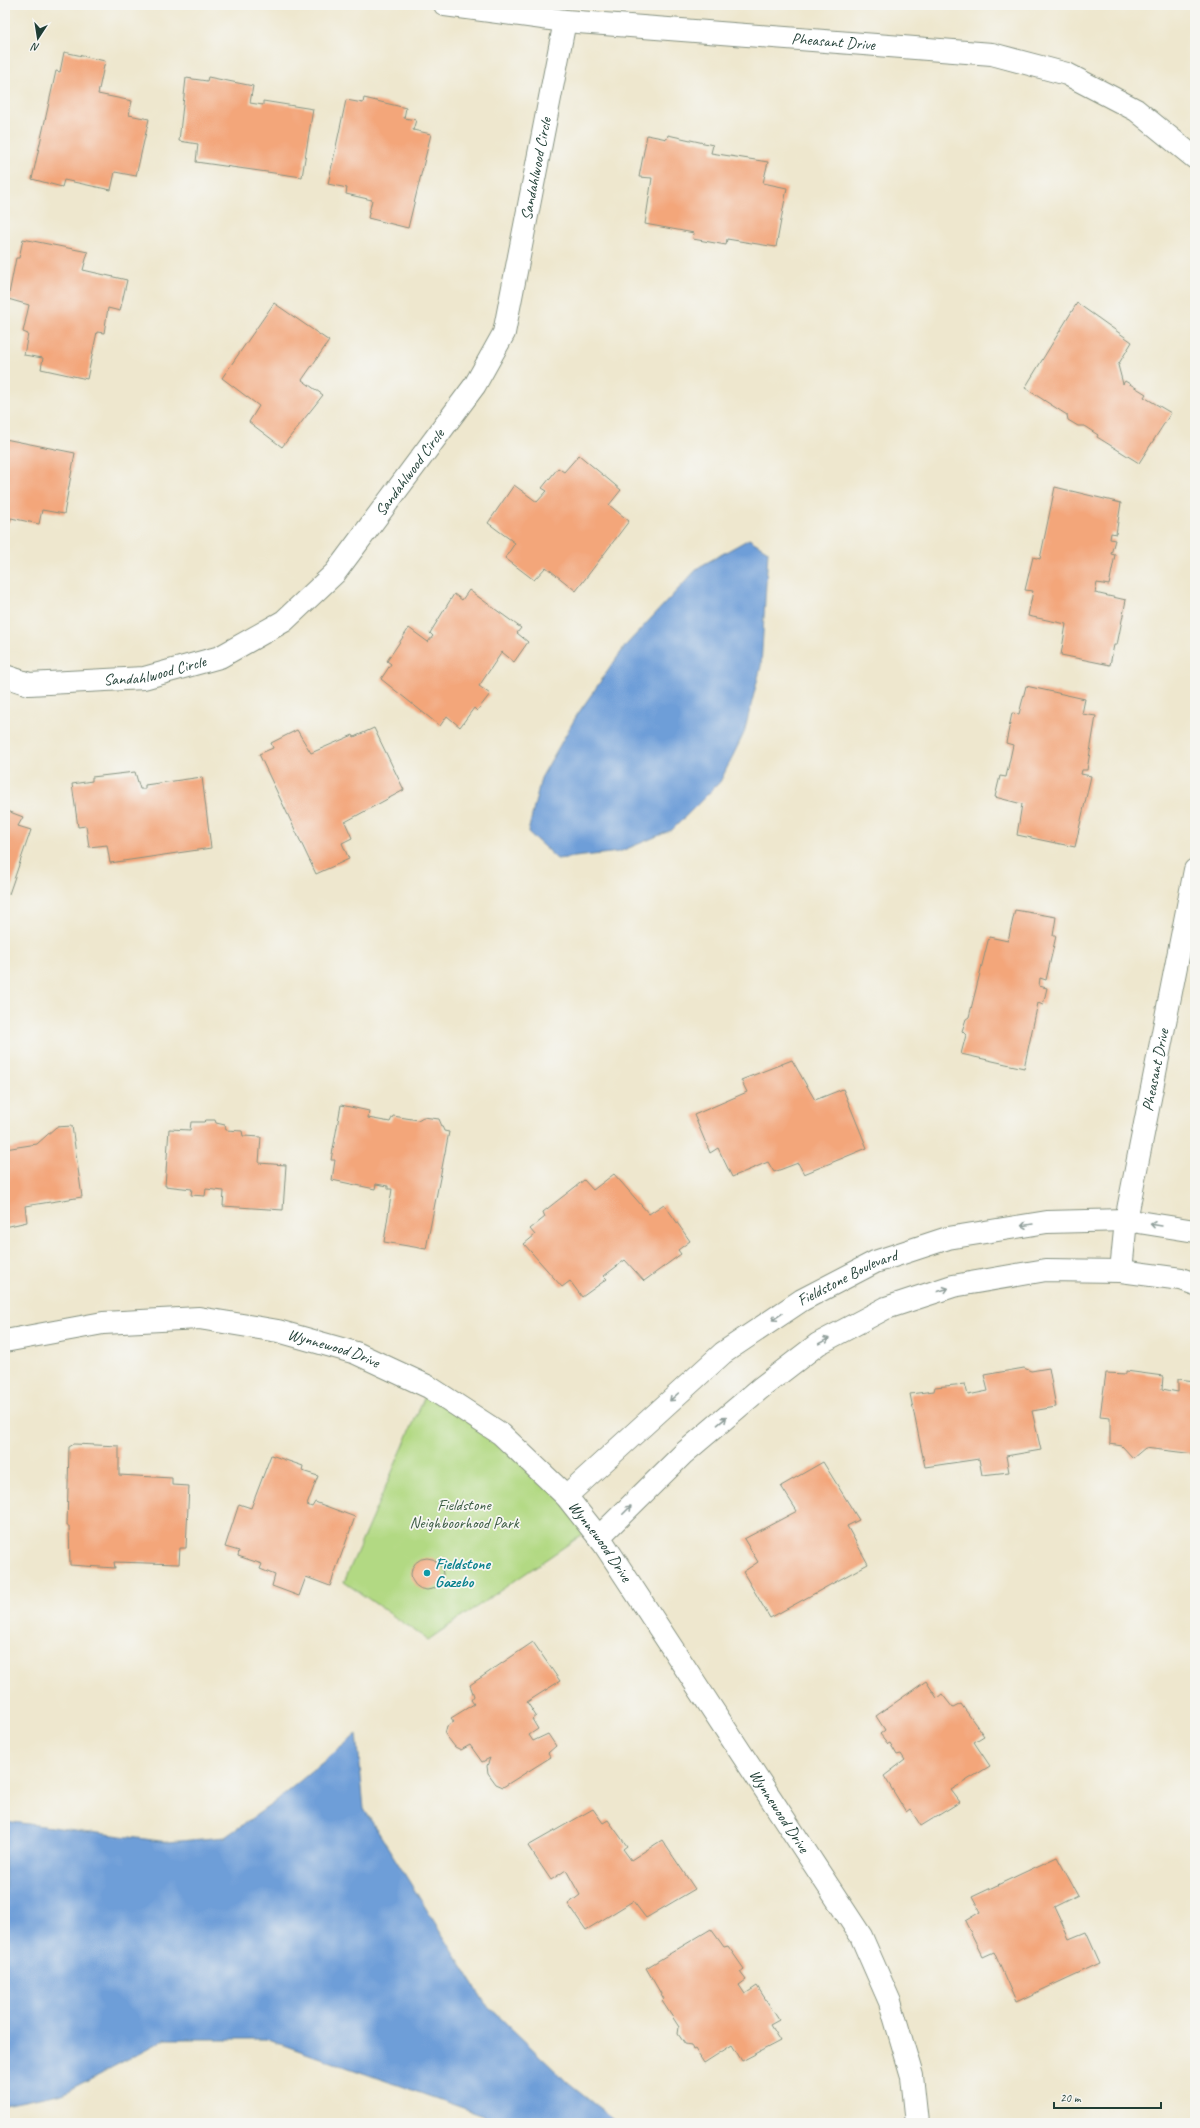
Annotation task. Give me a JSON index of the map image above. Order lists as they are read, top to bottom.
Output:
{
  "streets": {
    "street": [
      "Pheasant Drive",
      "Sandahlwood Circle",
      "Fieldstone Boulevard",
      "Wynnewood Drive"
    ]
  },
  "crossings": [
    ["Pheasant Drive", "Sandahlwood Circle"],
    ["Pheasant Drive", "Fieldstone Boulevard"],
    ["Fieldstone Boulevard", "Wynnewood Drive"]
  ],
  "parks": ["Fieldstone Neighboorhood Park"],
  "places": ["Fieldstone Gazebo"],
  "scale_bar": "20 m",
  "north": "bottom"
}
